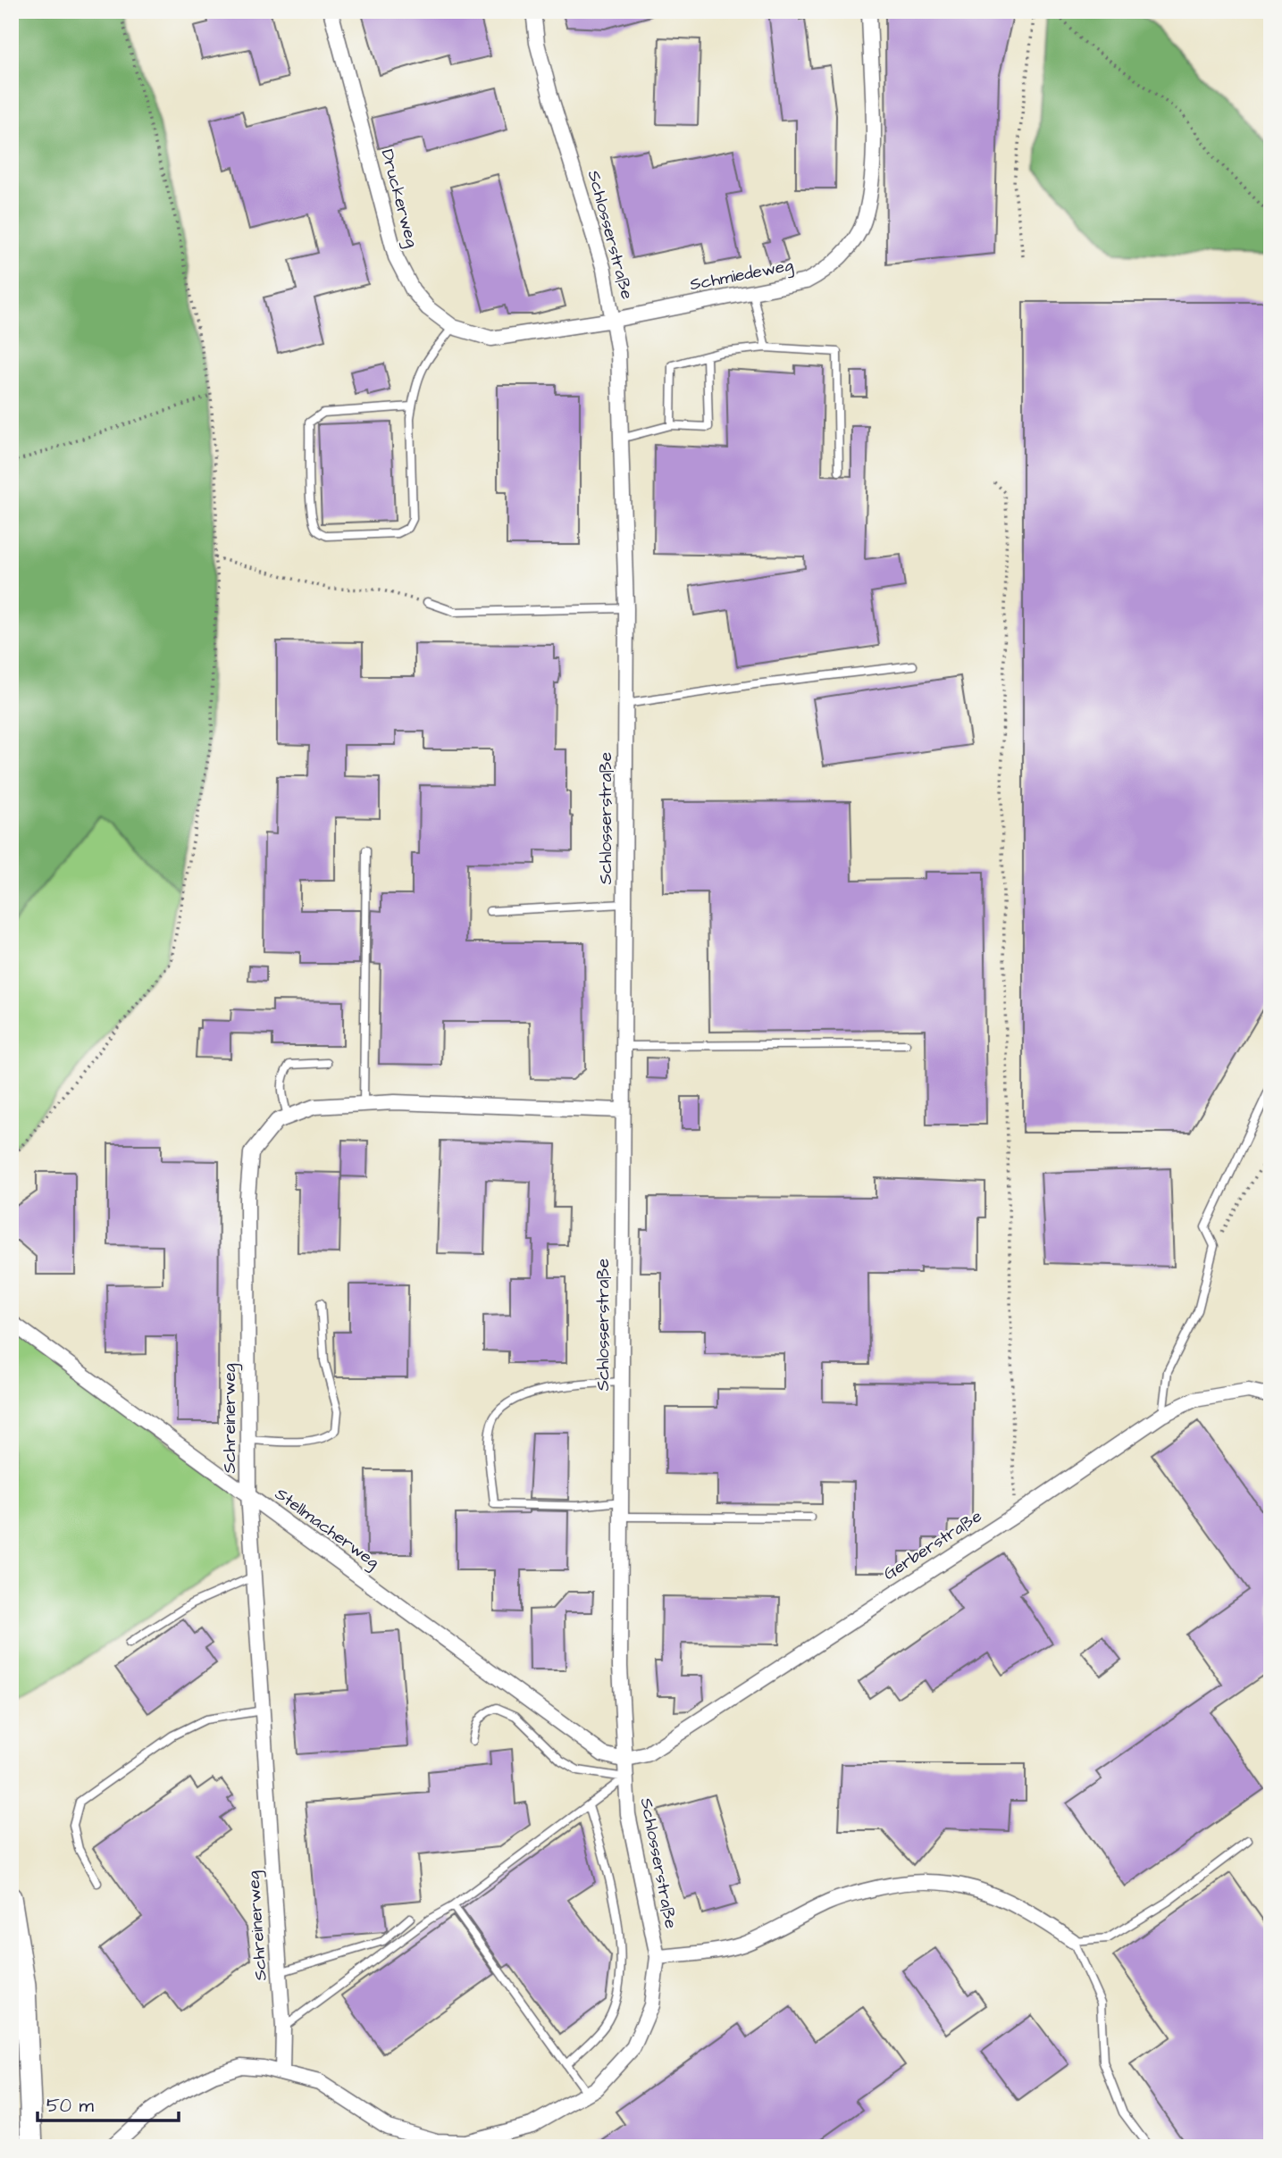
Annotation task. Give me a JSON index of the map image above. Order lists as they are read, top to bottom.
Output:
{
  "streets": {
    "street": [
      "Druckerweg",
      "Schlosserstraße",
      "Schmiedeweg",
      "Schreinerweg",
      "Stellmacherweg",
      "Gerberstraße"
    ]
  },
  "crossings": [
    ["Druckerweg", "Schlosserstraße"],
    ["Druckerweg", "Schmiedeweg"],
    ["Schlosserstraße", "Schmiedeweg"],
    ["Schlosserstraße", "Schreinerweg"],
    ["Schlosserstraße", "Stellmacherweg"],
    ["Schlosserstraße", "Gerberstraße"],
    ["Schreinerweg", "Stellmacherweg"],
    ["Stellmacherweg", "Gerberstraße"]
  ],
  "scale_bar": "50 m"
}
